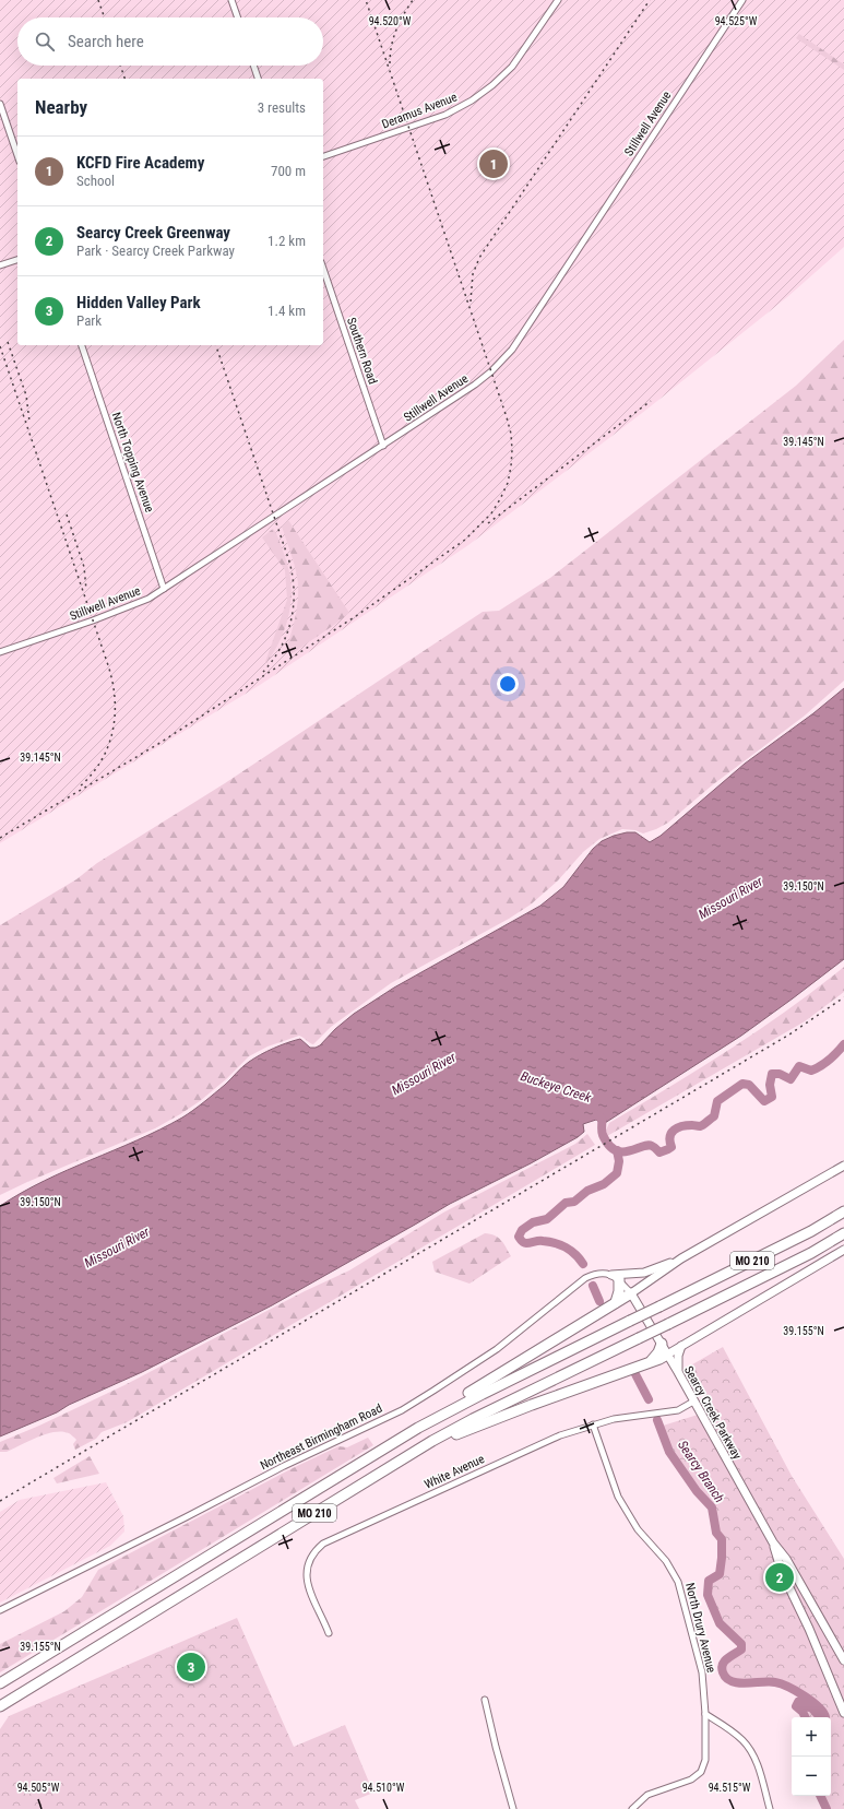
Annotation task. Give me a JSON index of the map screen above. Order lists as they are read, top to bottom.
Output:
{
  "streets": {
    "highway": ["MO 210"],
    "street": [
      "Deramus Avenue",
      "Stillwell Avenue",
      "Southern Road",
      "North Topping Avenue",
      "Searcy Creek Parkway",
      "Northeast Birmingham Road",
      "White Avenue",
      "North Drury Avenue"
    ]
  },
  "crossings": [
    ["Stillwell Avenue", "Southern Road"],
    ["Stillwell Avenue", "North Topping Avenue"],
    ["Searcy Creek Parkway", "White Avenue"],
    ["White Avenue", "North Drury Avenue"]
  ],
  "water": ["Missouri River", "Buckeye Creek", "Searcy Branch"],
  "page": {
    "search": "Search here",
    "heading": ["Nearby", "3 results"],
    "list": [
      {
        "mark": "1",
        "name": "KCFD Fire Academy",
        "note": "School",
        "value": "700 m"
      },
      {
        "mark": "2",
        "name": "Searcy Creek Greenway",
        "note": "Park · Searcy Creek Parkway",
        "value": "1.2 km"
      },
      {
        "mark": "3",
        "name": "Hidden Valley Park",
        "note": "Park",
        "value": "1.4 km"
      }
    ],
    "pins": ["1", "2", "3"],
    "map_buttons": ["+", "−"]
  },
  "coordinates": [
    "94.520°W",
    "94.525°W",
    "39.145°N",
    "39.150°N",
    "39.155°N",
    "94.505°W",
    "94.510°W",
    "94.515°W"
  ]
}
